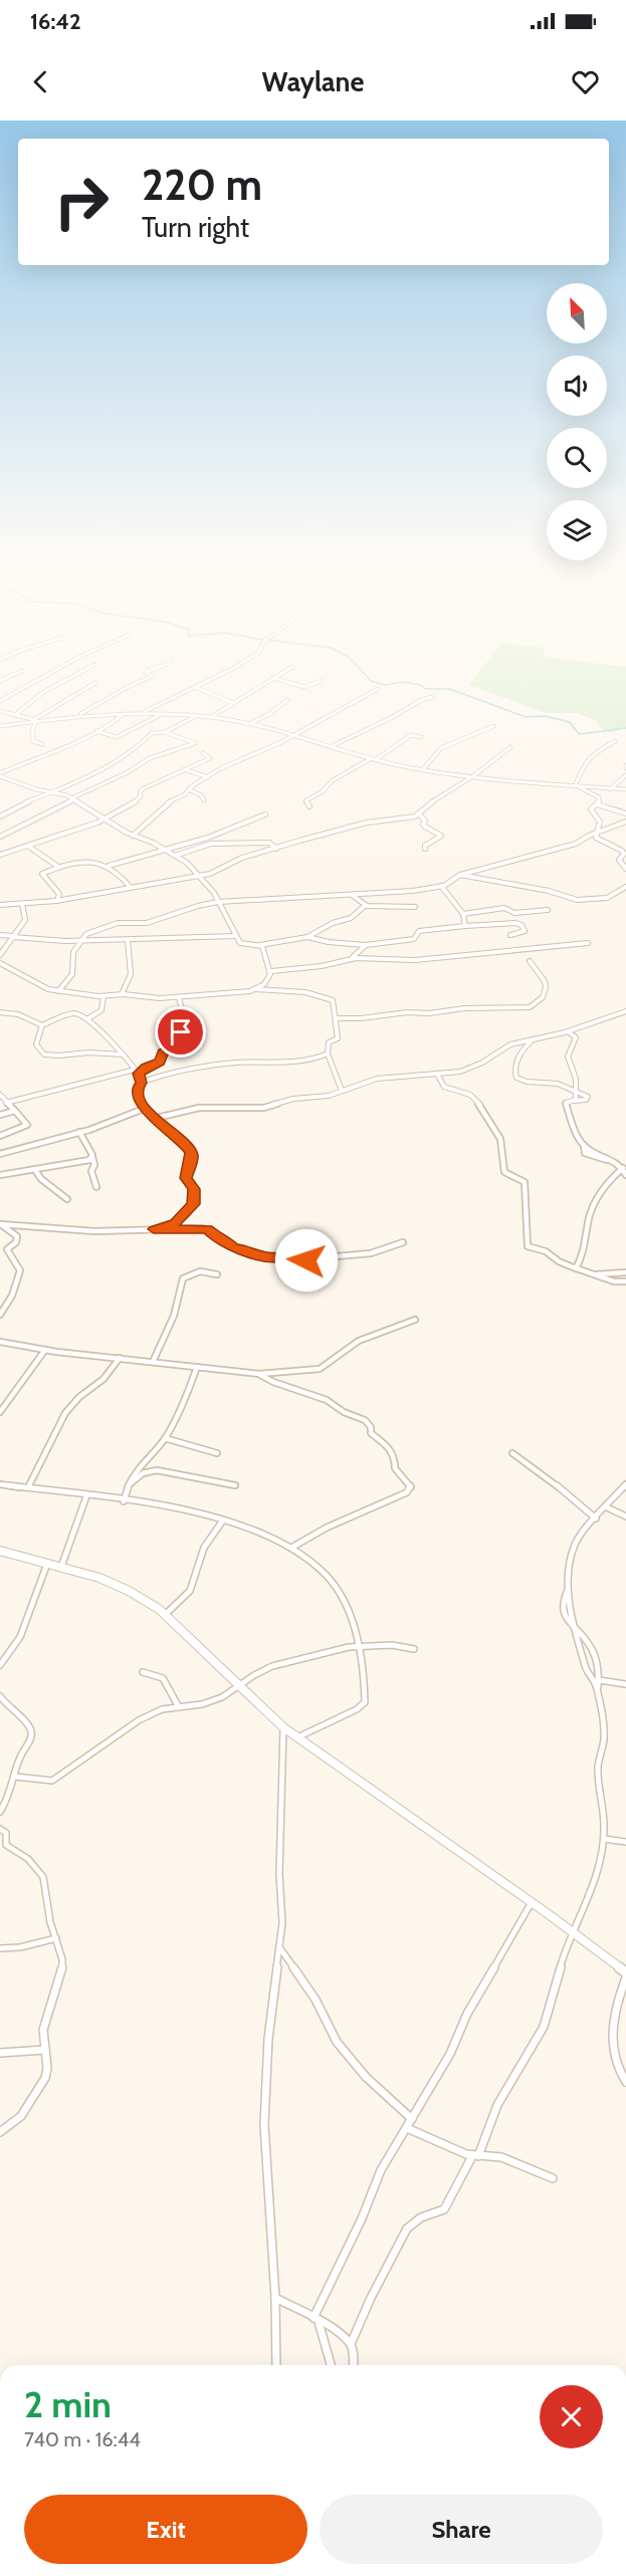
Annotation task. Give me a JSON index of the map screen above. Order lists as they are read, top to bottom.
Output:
{
  "north": "top left",
  "page": {
    "status": "16:42",
    "header": "Waylane",
    "turn": ["220 m", "Turn right"],
    "heading": ["2 min", "740 m · 16:44"],
    "buttons": ["Exit", "Share"]
  }
}
